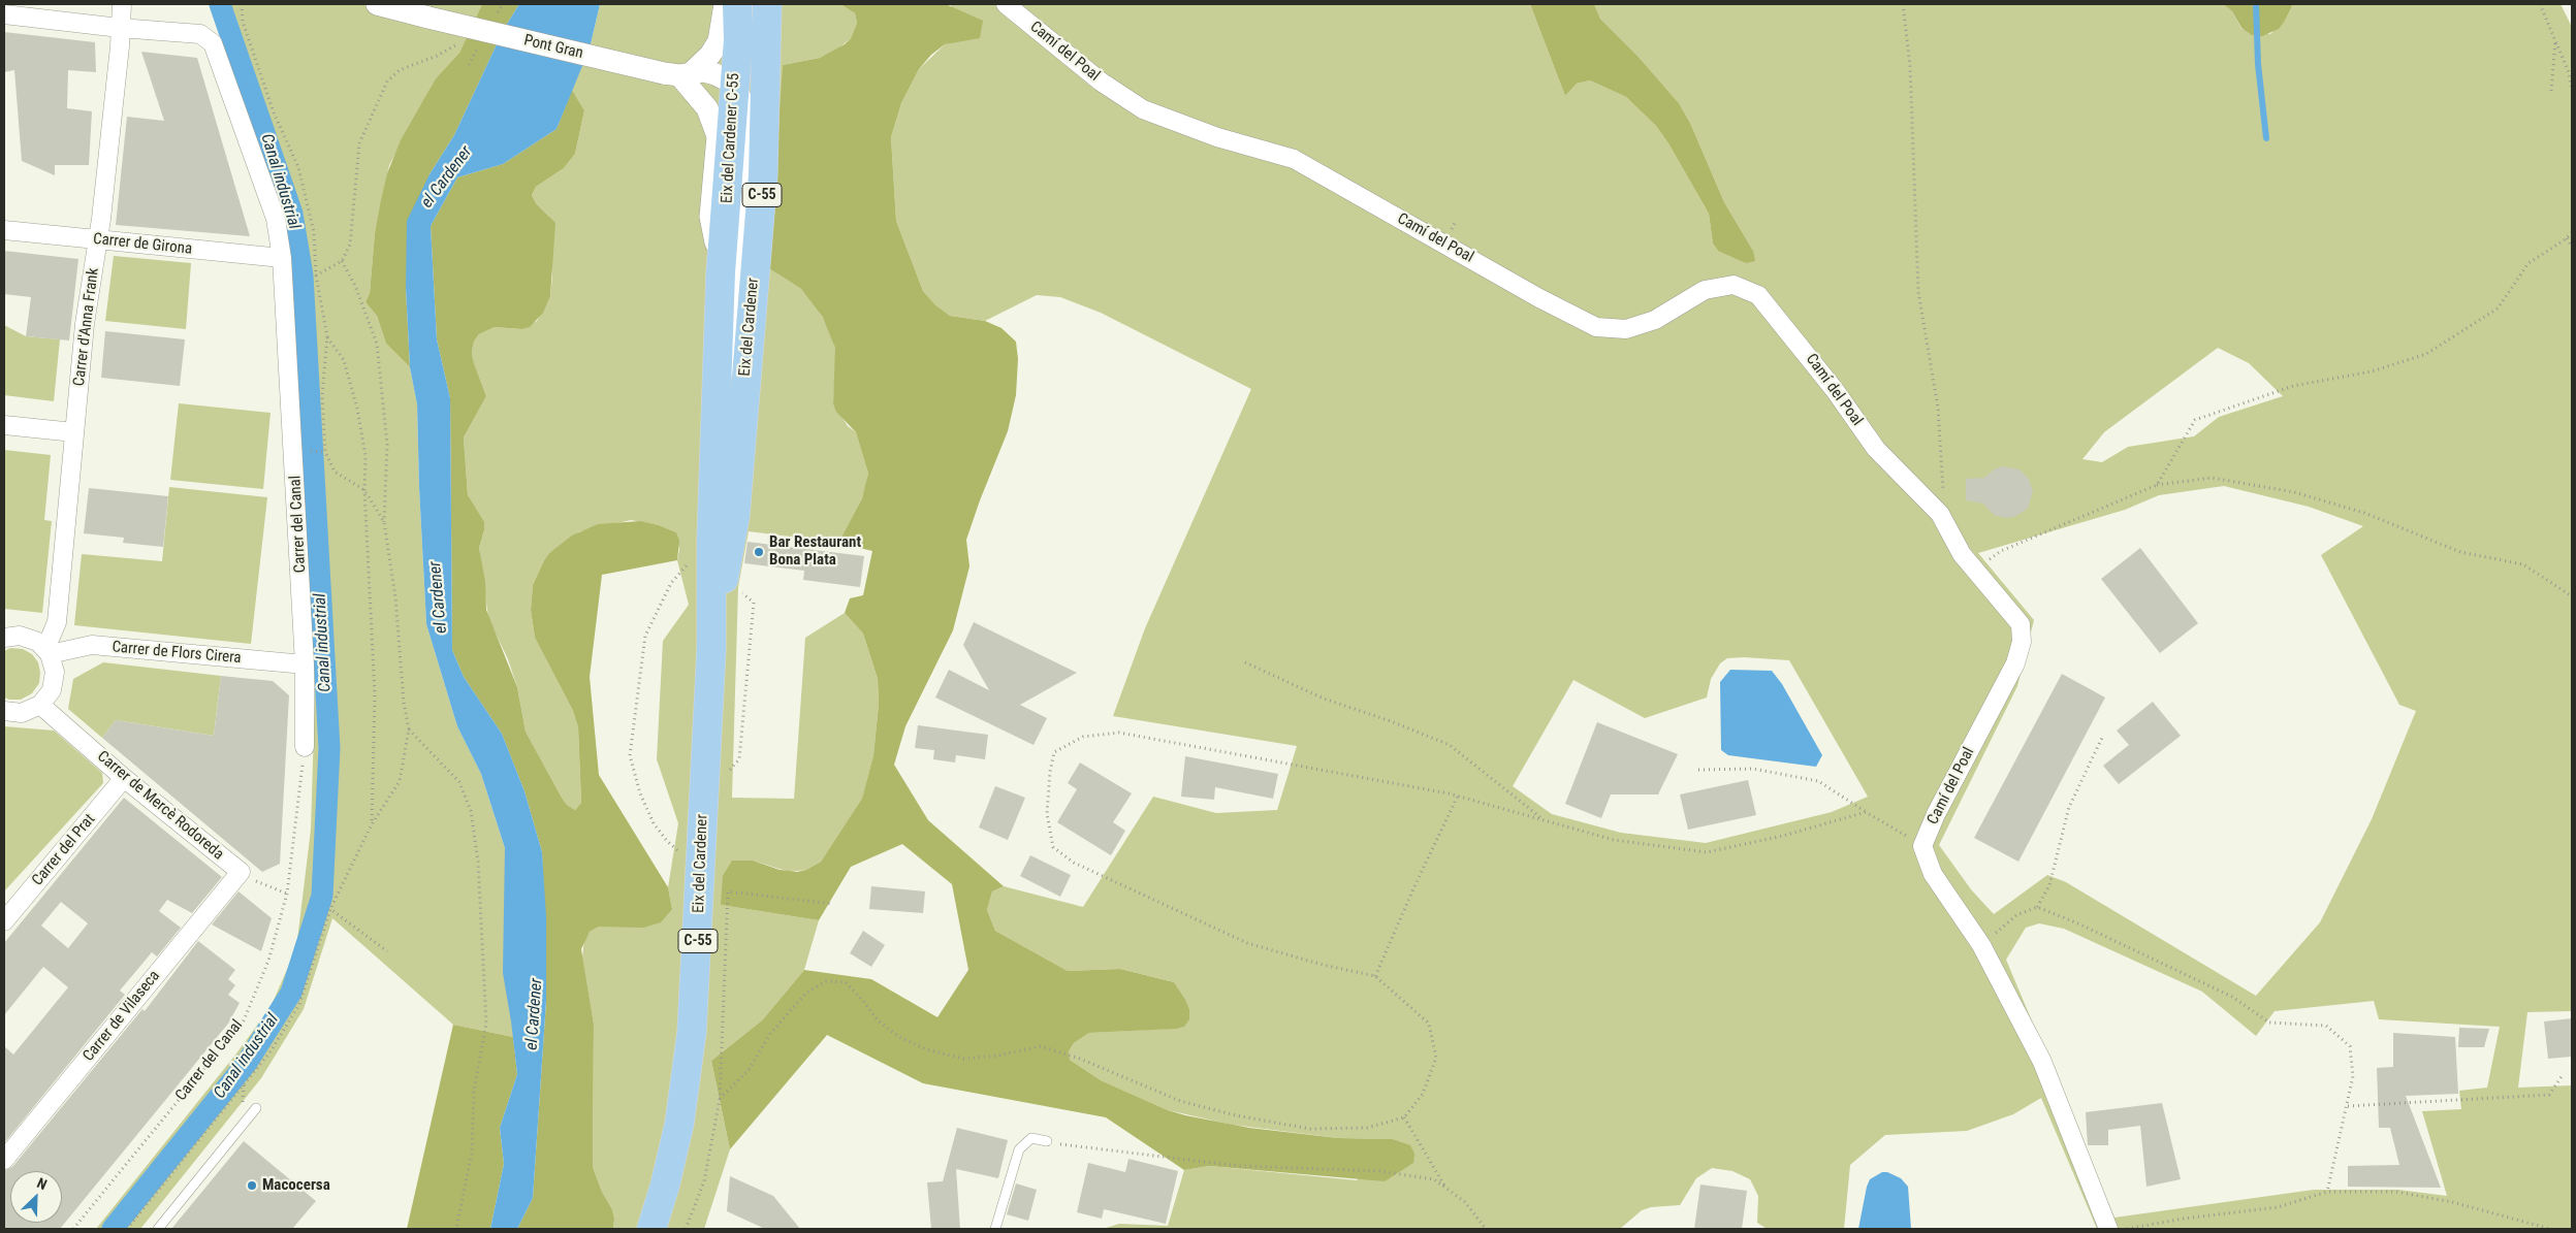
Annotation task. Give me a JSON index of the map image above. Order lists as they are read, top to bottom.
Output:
{
  "streets": {
    "main road": ["Eix del Cardener C-55", "C-55", "Eix del Cardener"],
    "street": [
      "Pont Gran",
      "Camí del Poal",
      "Carrer de Girona",
      "Carrer d'Anna Frank",
      "Carrer del Canal",
      "Carrer de Flors Cirera",
      "Carrer de Mercè Rodoreda",
      "Carrer del Prat",
      "Carrer de Vilaseca"
    ]
  },
  "crossings": [
    ["Pont Gran", "Eix del Cardener C-55"],
    ["Eix del Cardener C-55", "Eix del Cardener"],
    ["Carrer de Girona", "Carrer d'Anna Frank"],
    ["Carrer de Girona", "Carrer del Canal"],
    ["Carrer d'Anna Frank", "Carrer del Canal"],
    ["Carrer d'Anna Frank", "Carrer de Flors Cirera"],
    ["Carrer del Canal", "Carrer de Flors Cirera"],
    ["Carrer de Mercè Rodoreda", "Carrer del Prat"],
    ["Carrer de Mercè Rodoreda", "Carrer de Vilaseca"]
  ],
  "water": ["el Cardener", "Canal industrial"],
  "places": ["Bar Restaurant Bona Plata", "Macocersa"],
  "north": "top right"
}
